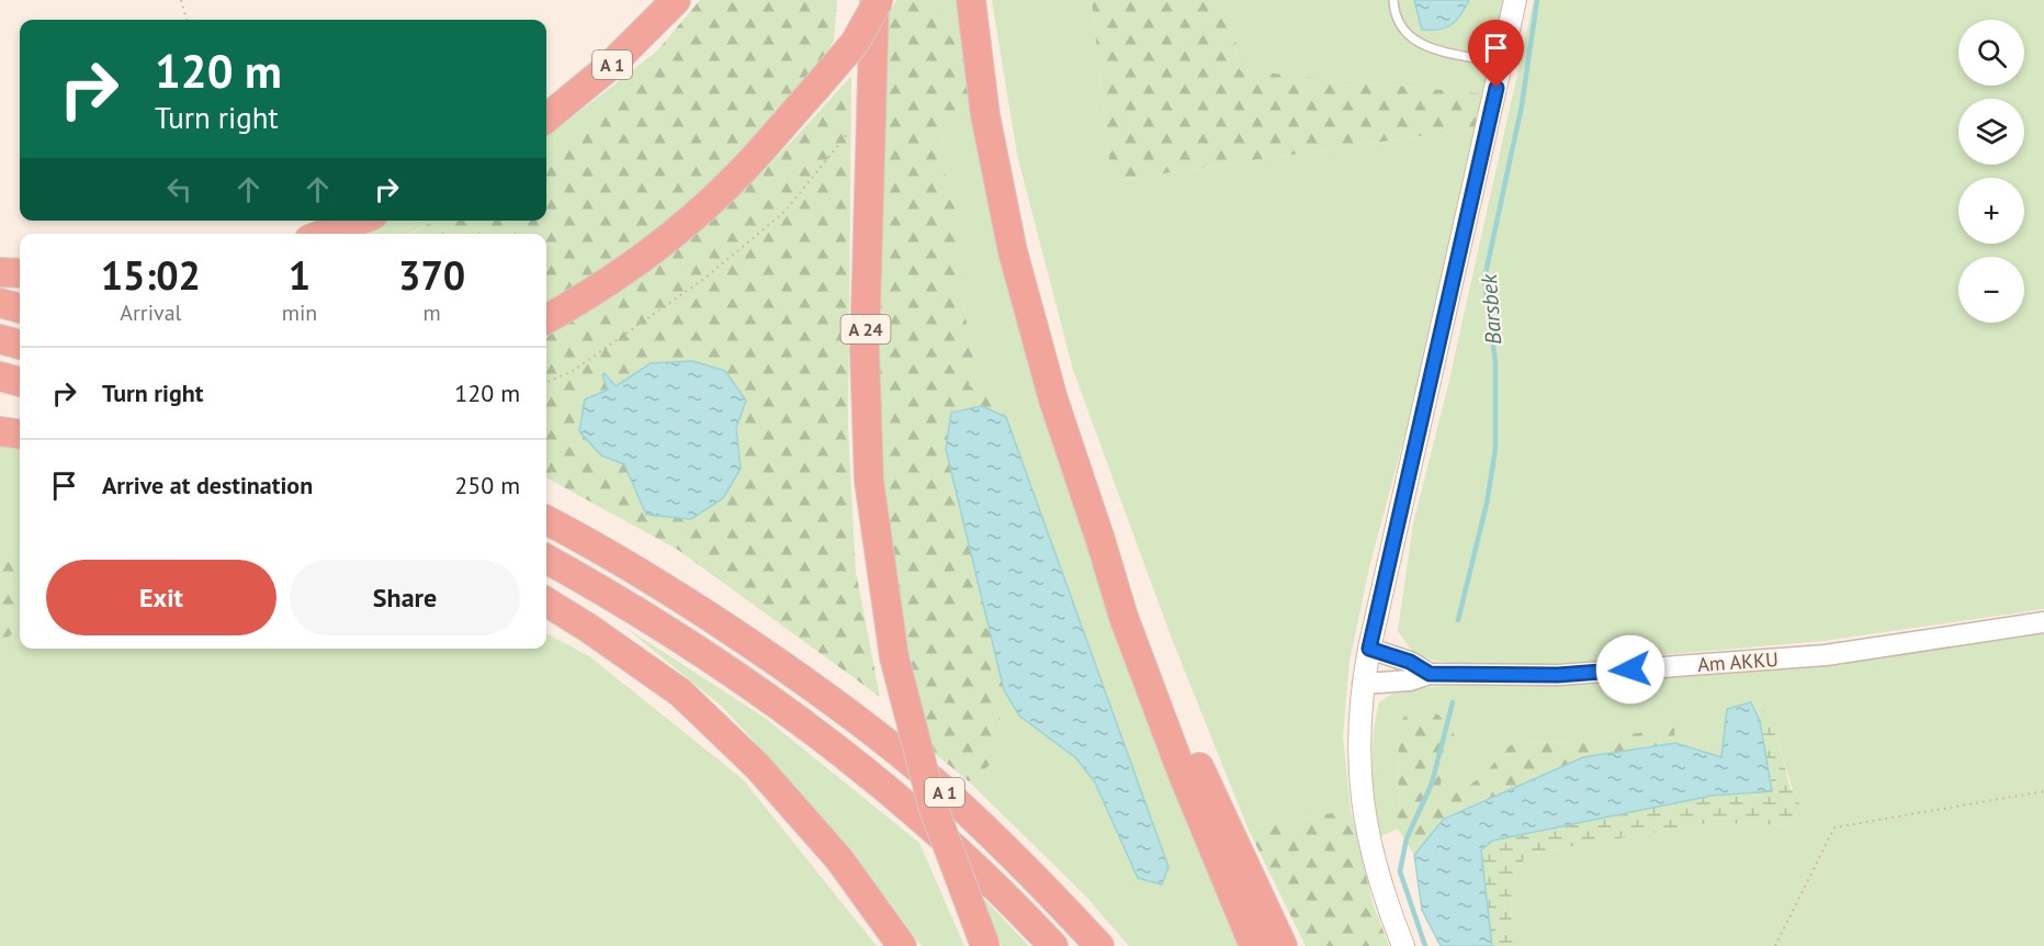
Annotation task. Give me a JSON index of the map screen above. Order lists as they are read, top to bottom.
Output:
{
  "streets": {
    "highway": ["A 1", "A 24"],
    "street": ["Am AKKU"]
  },
  "water": ["Barsbek"],
  "page": {
    "map_buttons": ["+", "−"],
    "turn": ["120 m", "Turn right"],
    "eta": [
      "15:02",
      "Arrival",
      "1",
      "min",
      "370",
      "m"
    ],
    "list": [
      {
        "name": "Turn right",
        "value": "120 m"
      },
      {
        "name": "Arrive at destination",
        "value": "250 m"
      }
    ],
    "buttons": ["Exit", "Share"]
  }
}
